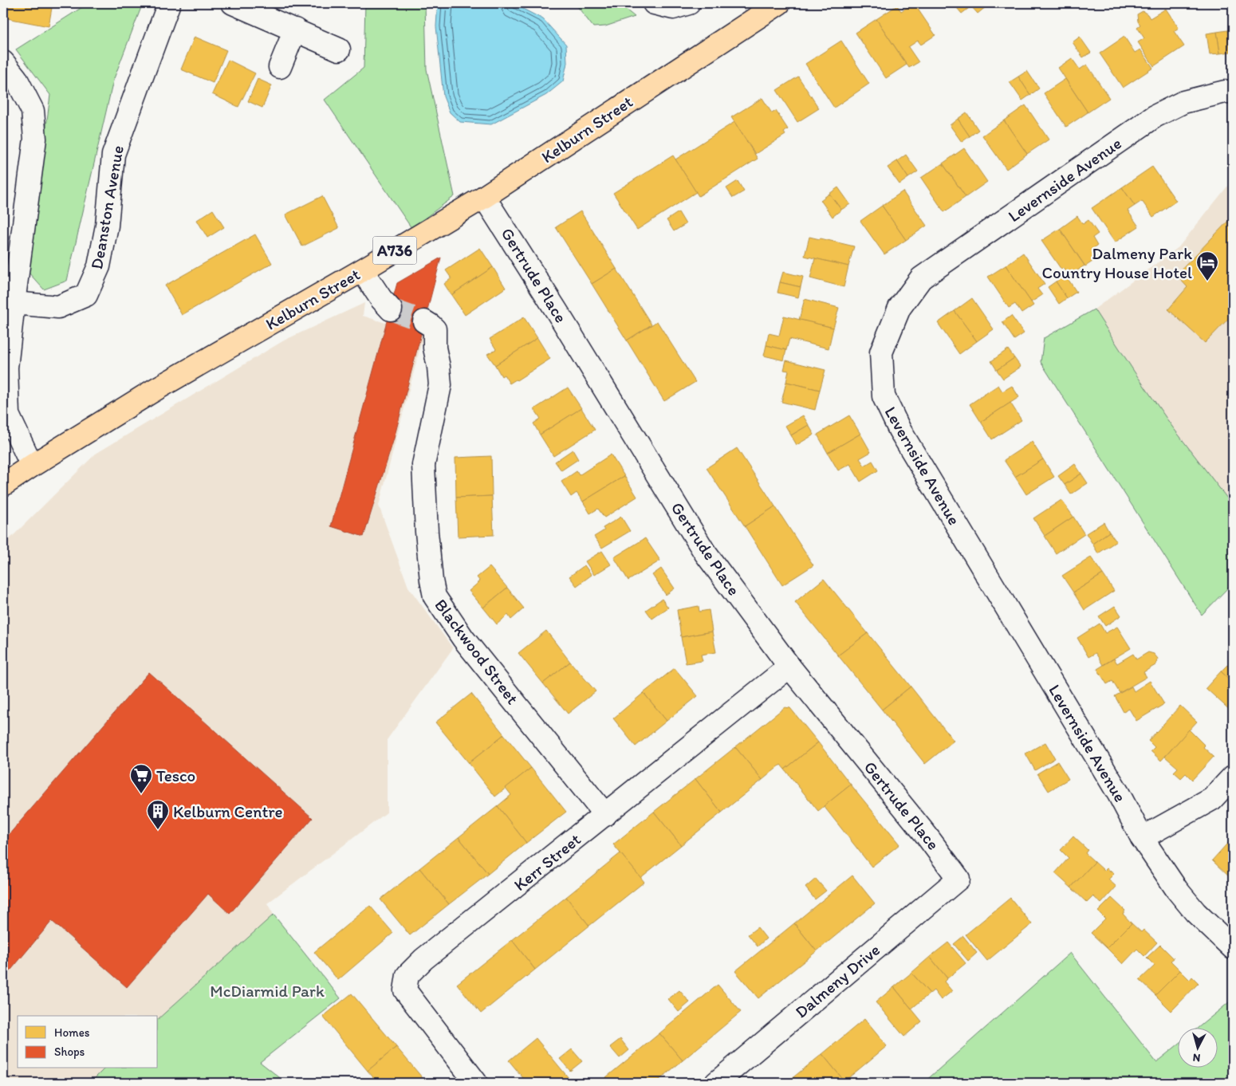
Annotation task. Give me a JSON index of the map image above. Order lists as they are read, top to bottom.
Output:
{
  "streets": {
    "main road": ["Kelburn Street", "A736"],
    "street": [
      "Levernside Avenue",
      "Deanston Avenue",
      "Gertrude Place",
      "Blackwood Street",
      "Kerr Street",
      "Dalmeny Drive"
    ]
  },
  "crossings": [
    ["Kelburn Street", "Gertrude Place"],
    ["Gertrude Place", "Kerr Street"],
    ["Gertrude Place", "Dalmeny Drive"],
    ["Blackwood Street", "Kerr Street"]
  ],
  "parks": ["McDiarmid Park"],
  "places": {
    "hotel": ["Dalmeny Park Country House Hotel"],
    "supermarket": ["Tesco"],
    "building": ["Kelburn Centre"]
  },
  "legend": ["Homes", "Shops"],
  "north": "bottom"
}
